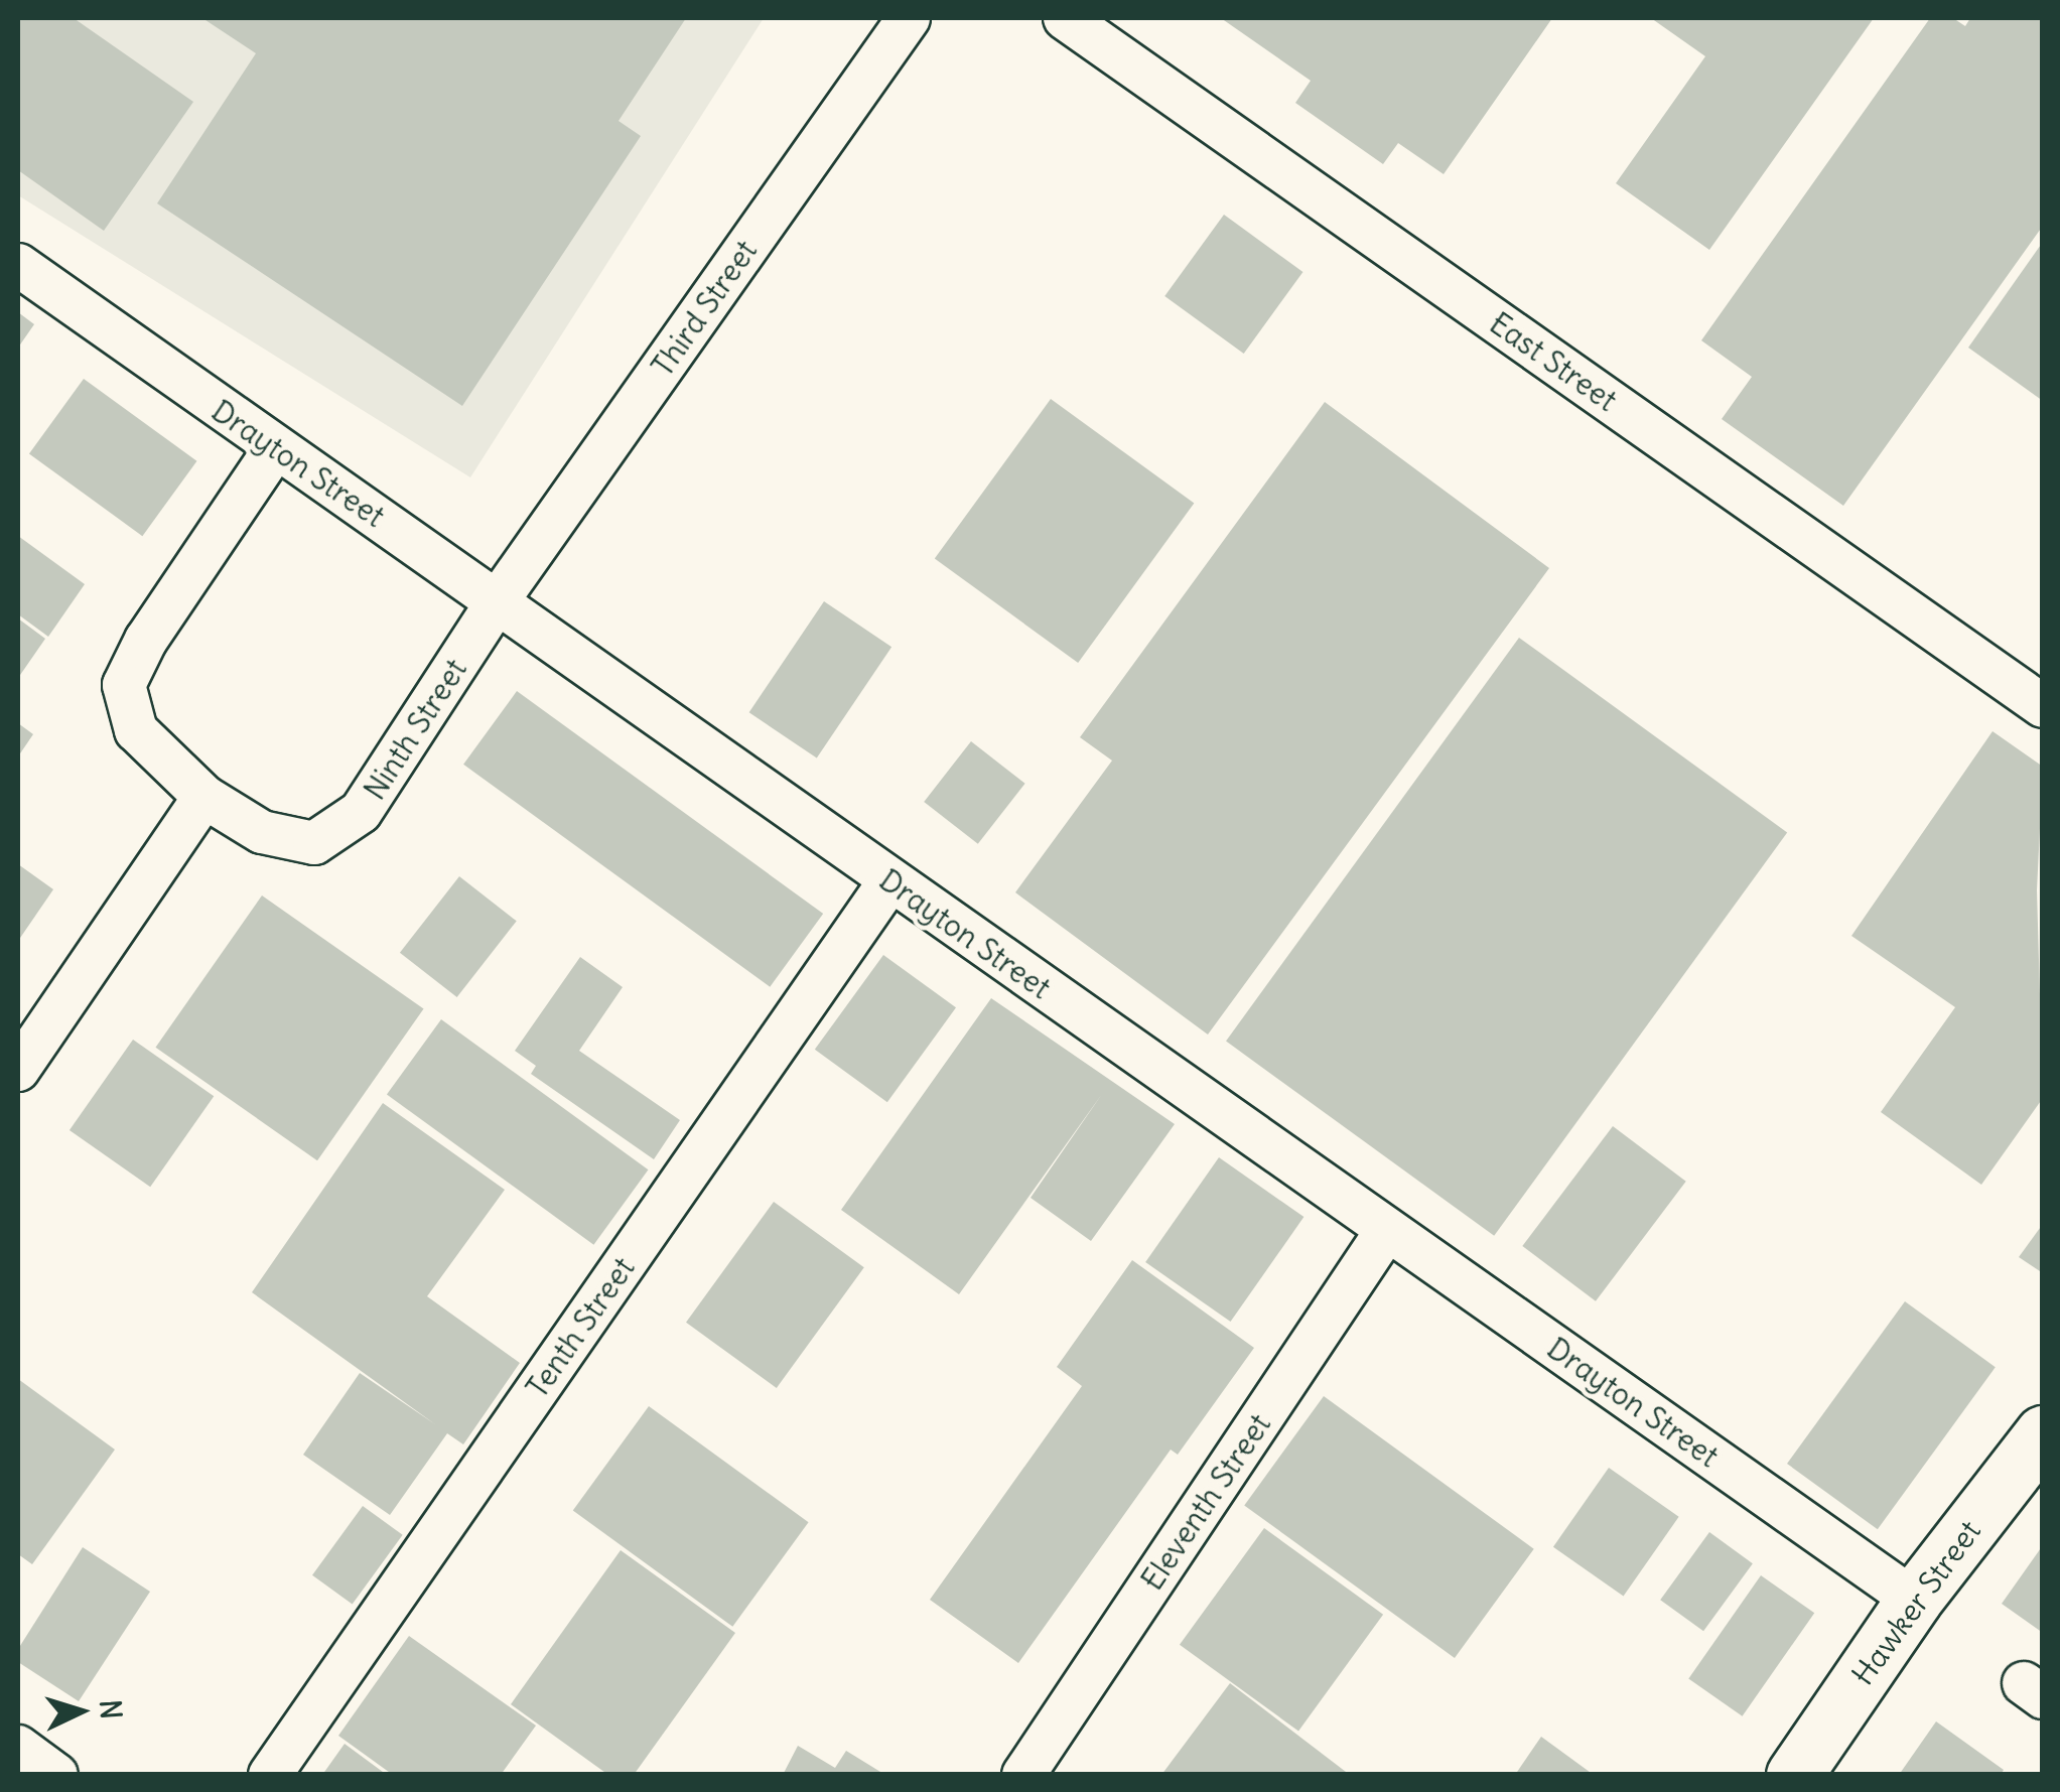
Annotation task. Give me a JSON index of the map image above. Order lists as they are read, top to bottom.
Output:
{
  "streets": {
    "street": [
      "Third Street",
      "East Street",
      "Drayton Street",
      "Ninth Street",
      "Tenth Street",
      "Eleventh Street",
      "Hawker Street"
    ]
  },
  "crossings": [
    ["Third Street", "Drayton Street"],
    ["Third Street", "Ninth Street"],
    ["Drayton Street", "Ninth Street"],
    ["Drayton Street", "Tenth Street"],
    ["Drayton Street", "Eleventh Street"],
    ["Drayton Street", "Hawker Street"]
  ],
  "north": "right"
}
